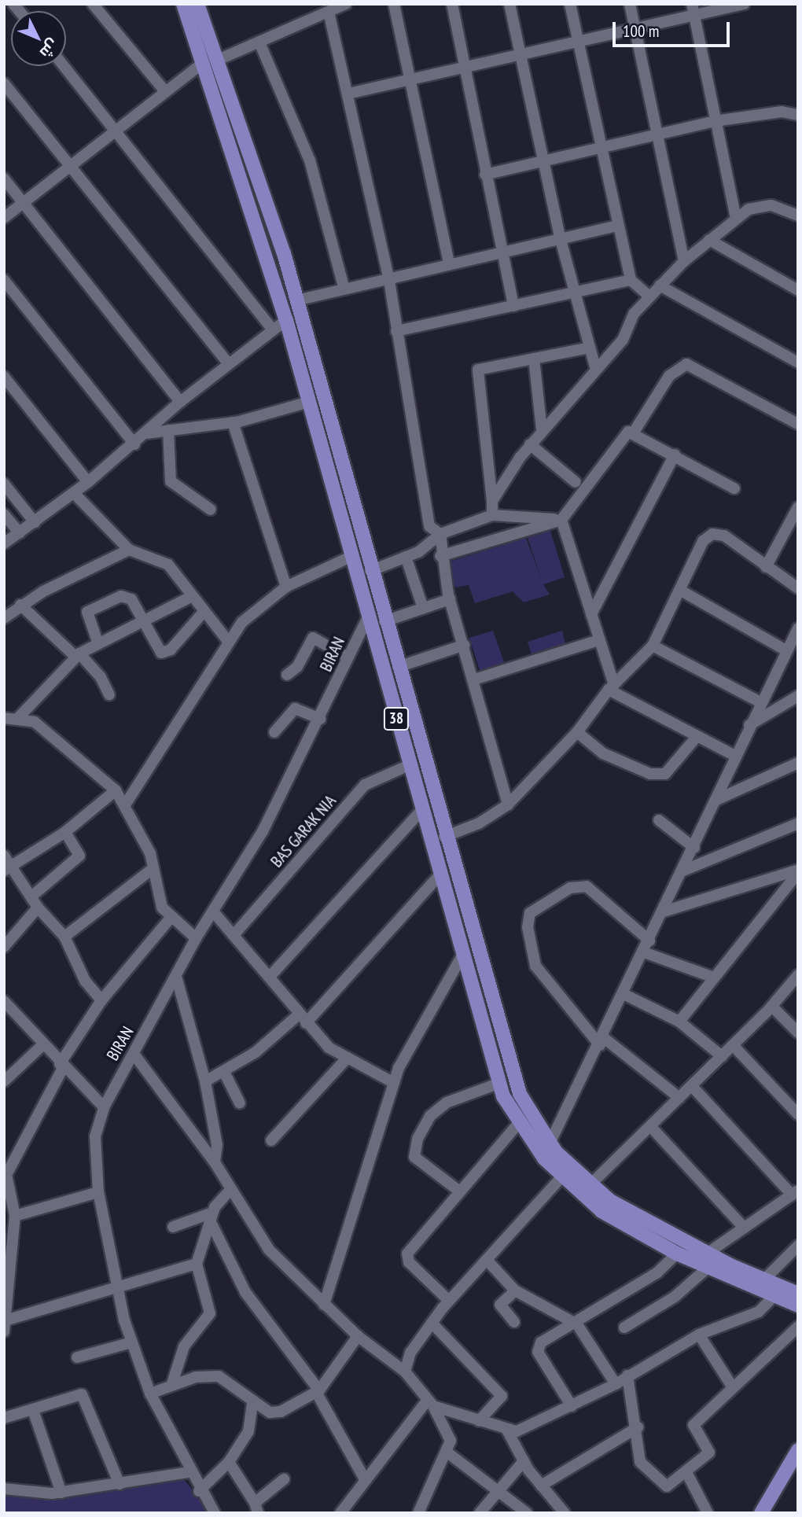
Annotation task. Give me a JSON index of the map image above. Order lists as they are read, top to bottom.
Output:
{
  "streets": {
    "main road": ["38"],
    "street": ["BIRAN", "BAS GARAK NIA"]
  },
  "crossings": [
    ["BIRAN", "38"],
    ["38", "BAS GARAK NIA"]
  ],
  "scale_bar": "100 m",
  "north": "bottom right"
}
